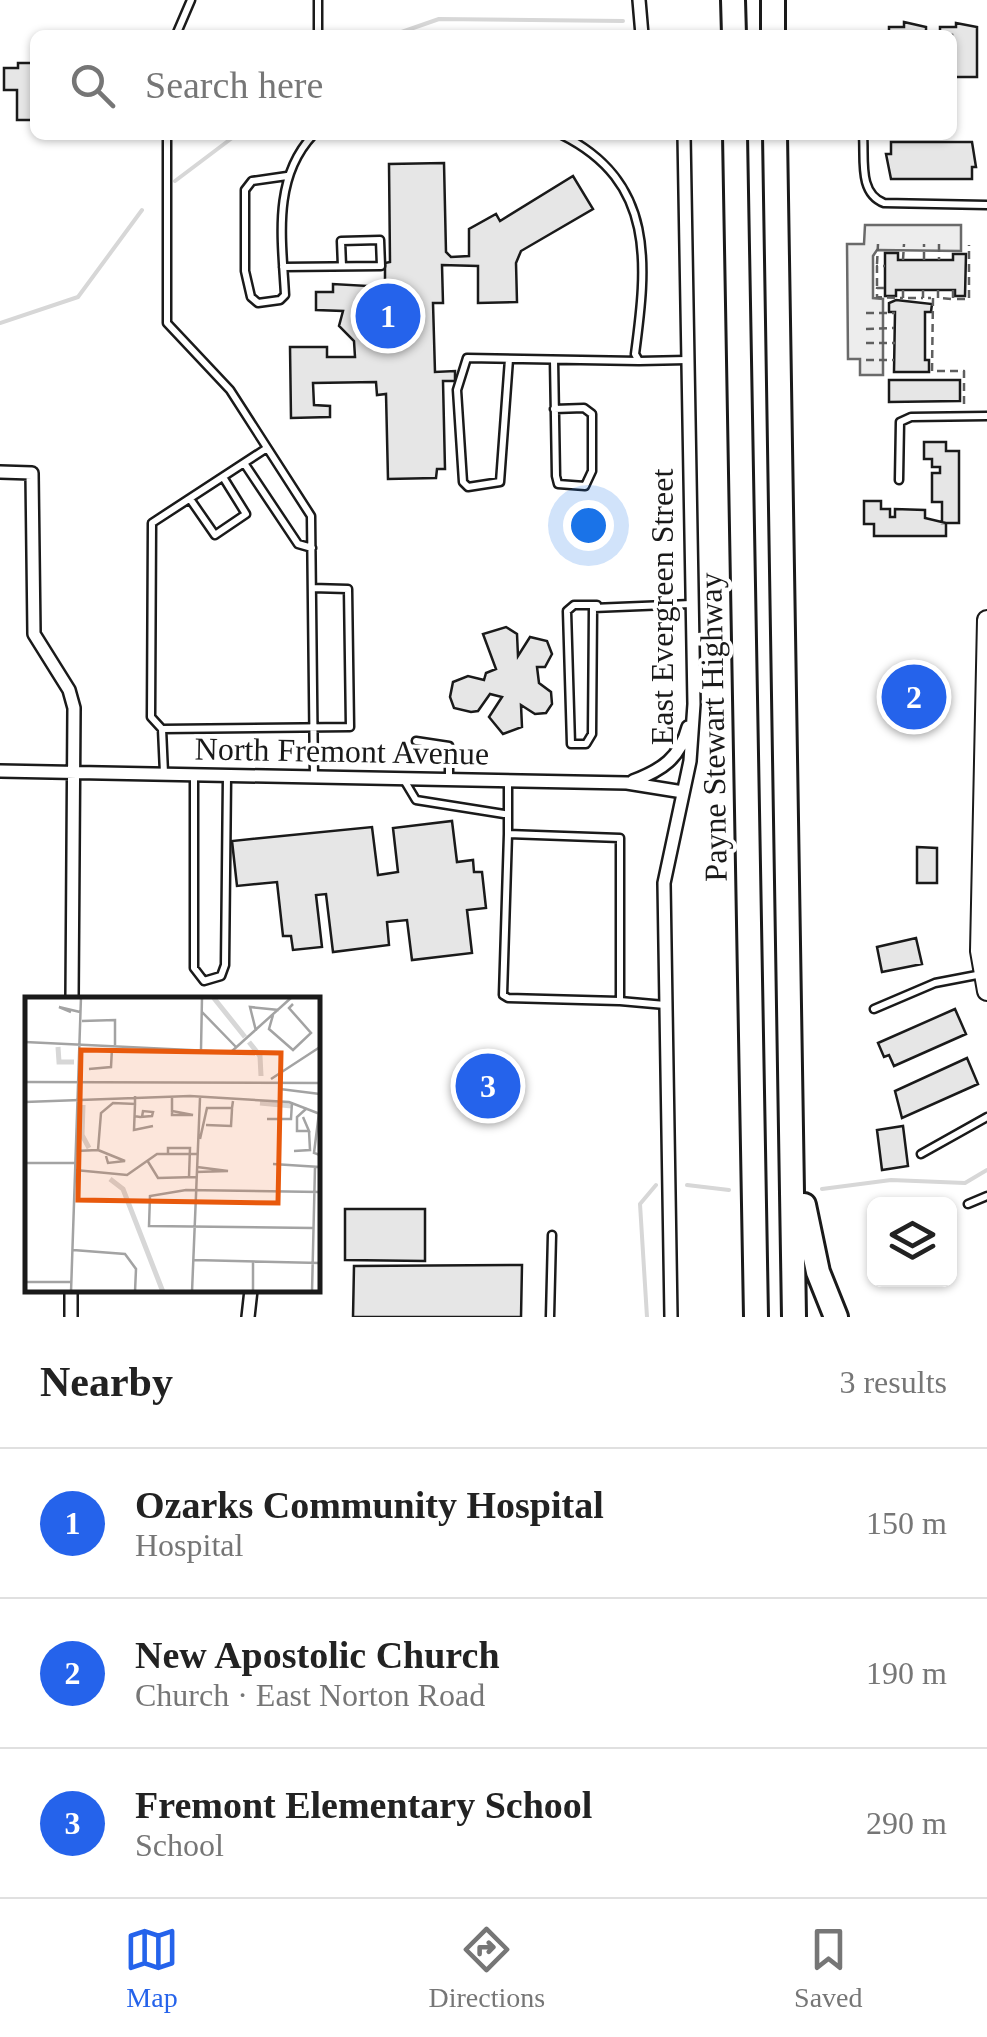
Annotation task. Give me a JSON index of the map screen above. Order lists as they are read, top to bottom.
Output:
{
  "streets": {
    "highway": ["Payne Stewart Highway"],
    "street": ["East Evergreen Street", "North Fremont Avenue"]
  },
  "crossings": [
    ["East Evergreen Street", "North Fremont Avenue"]
  ],
  "page": {
    "search": "Search here",
    "pins": ["1", "2", "3"],
    "heading": ["Nearby", "3 results"],
    "list": [
      {
        "mark": "1",
        "name": "Ozarks Community Hospital",
        "note": "Hospital",
        "value": "150 m"
      },
      {
        "mark": "2",
        "name": "New Apostolic Church",
        "note": "Church · East Norton Road",
        "value": "190 m"
      },
      {
        "mark": "3",
        "name": "Fremont Elementary School",
        "note": "School",
        "value": "290 m"
      }
    ],
    "nav": ["Map", "Directions", "Saved"]
  }
}
